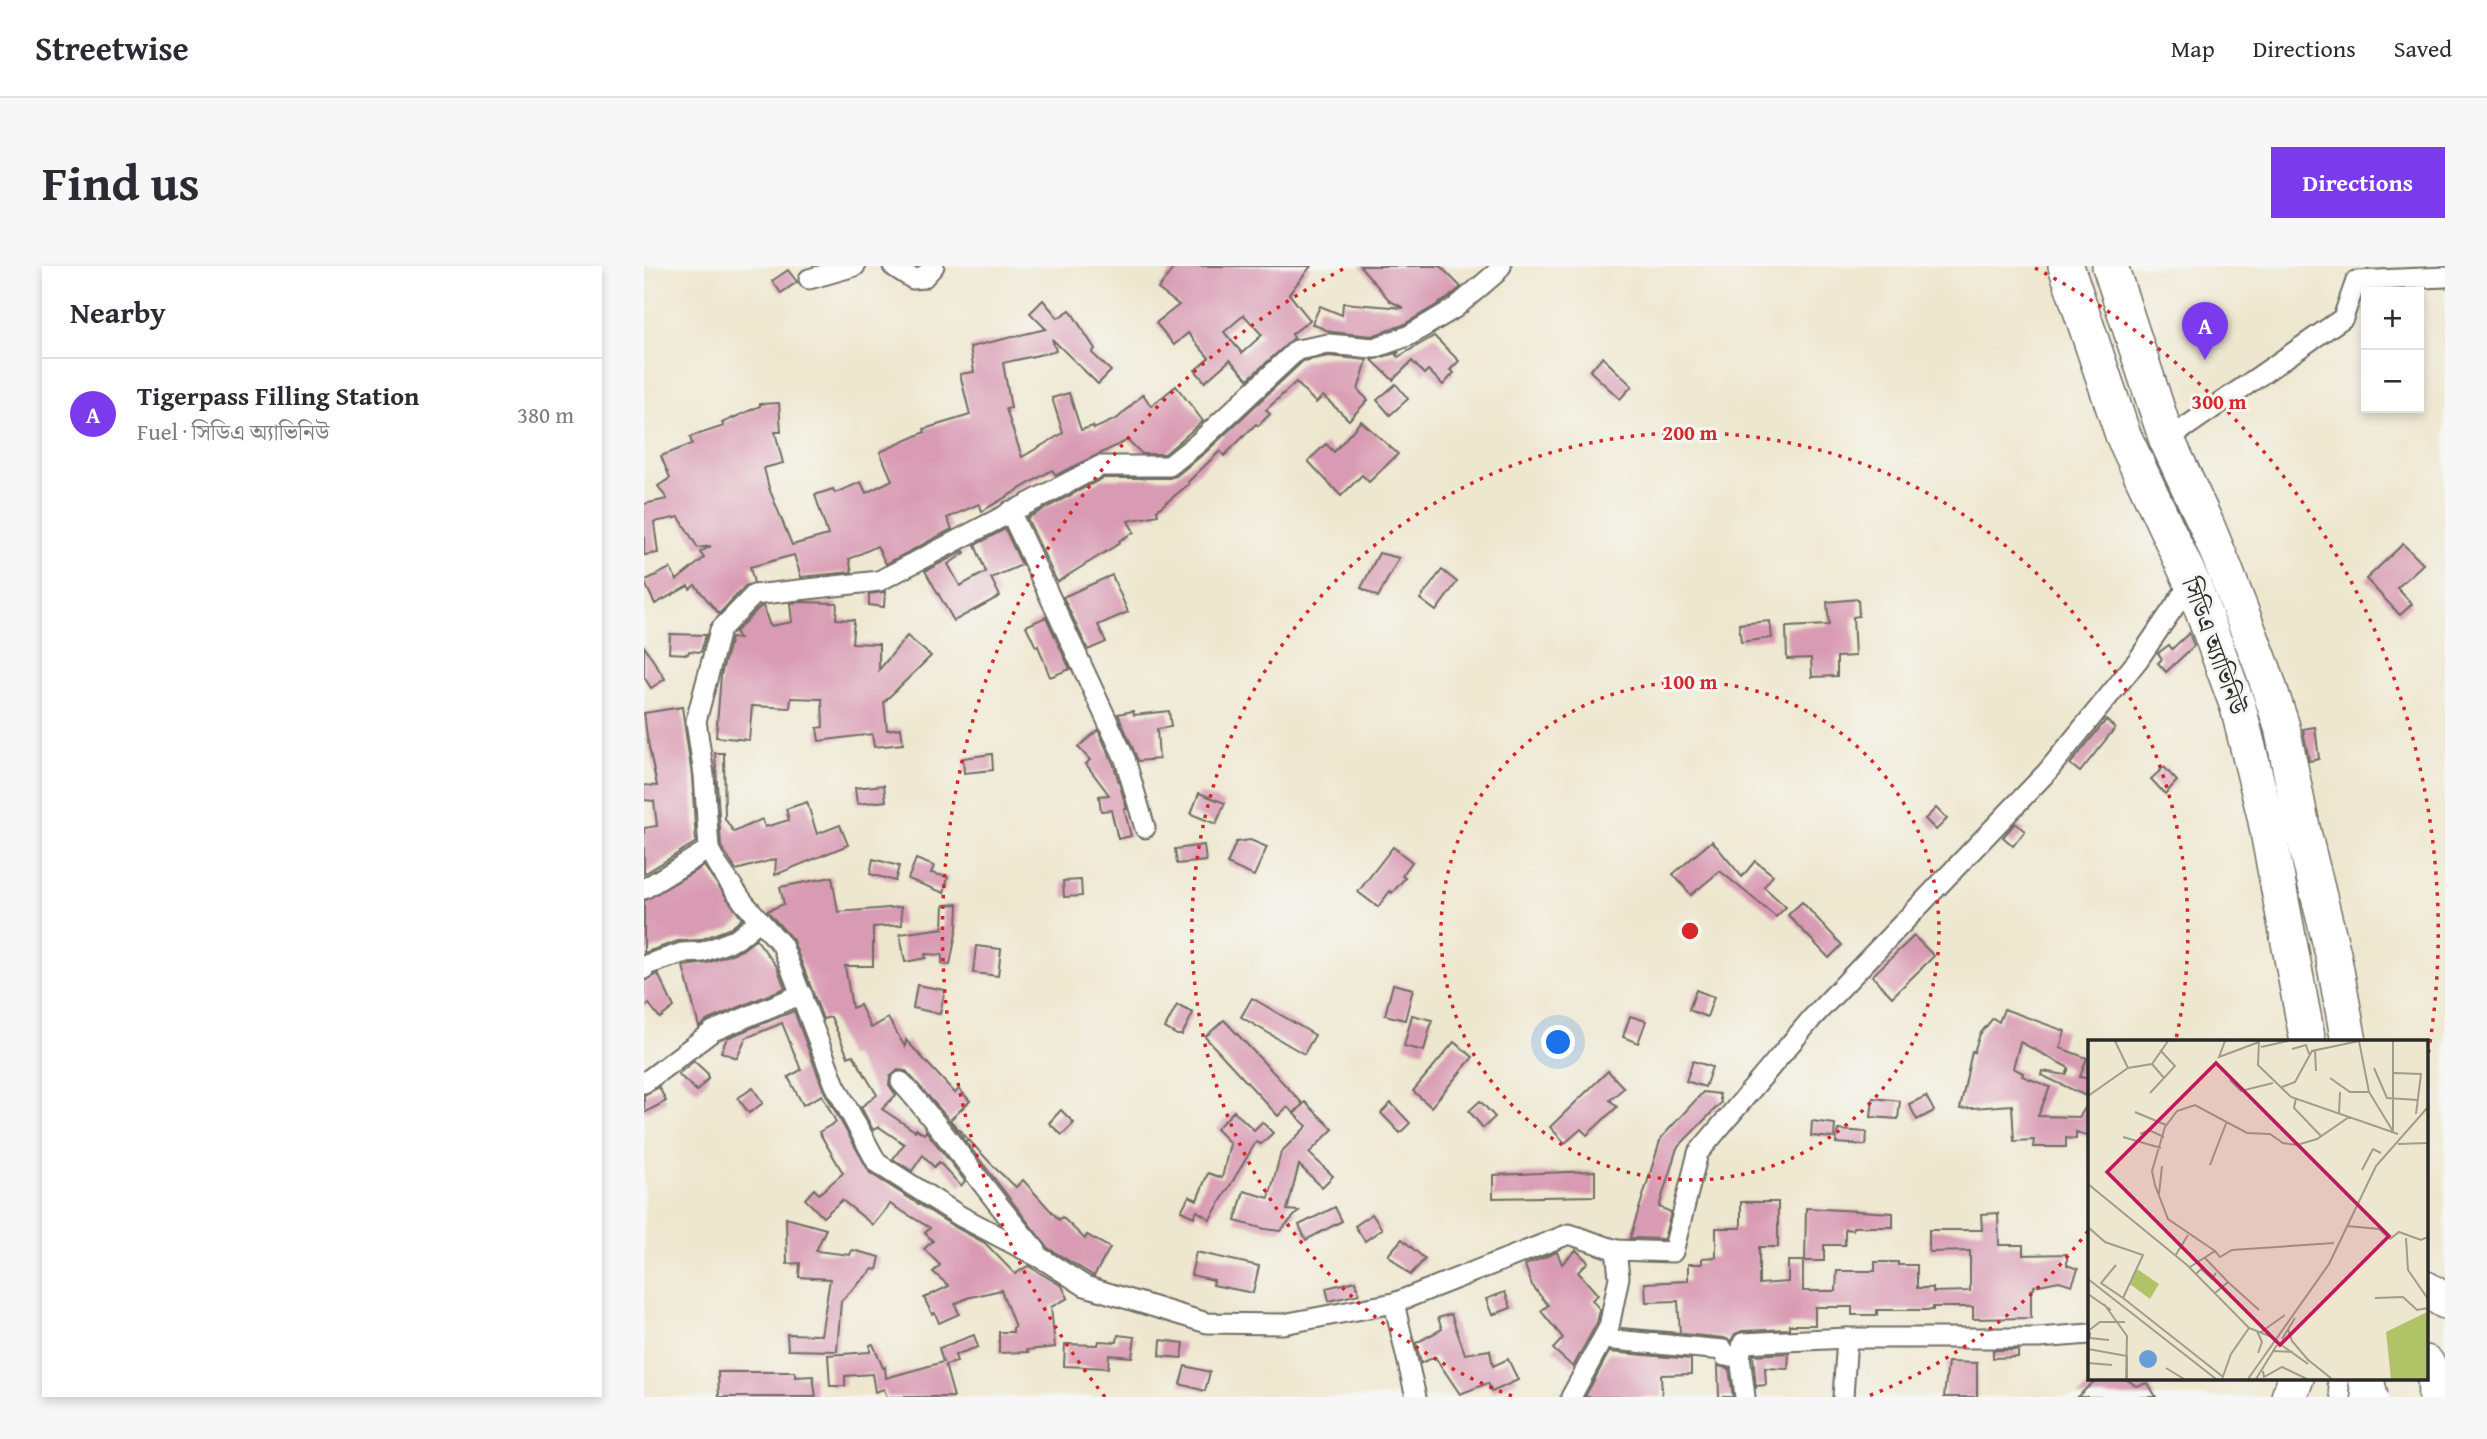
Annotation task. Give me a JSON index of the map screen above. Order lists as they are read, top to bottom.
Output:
{
  "streets": {
    "highway": ["সিডিএ অ্যাভিনিউ"]
  },
  "page": {
    "header": "Streetwise",
    "nav": ["Map", "Directions", "Saved"],
    "title": "Find us",
    "buttons": "Directions",
    "heading": "Nearby",
    "map_buttons": ["+", "−"],
    "pins": "A",
    "list": [
      {
        "mark": "A",
        "name": "Tigerpass Filling Station",
        "note": "Fuel · সিডিএ অ্যাভিনিউ",
        "value": "380 m"
      }
    ]
  },
  "rings": ["300 m", "200 m", "100 m"]
}
